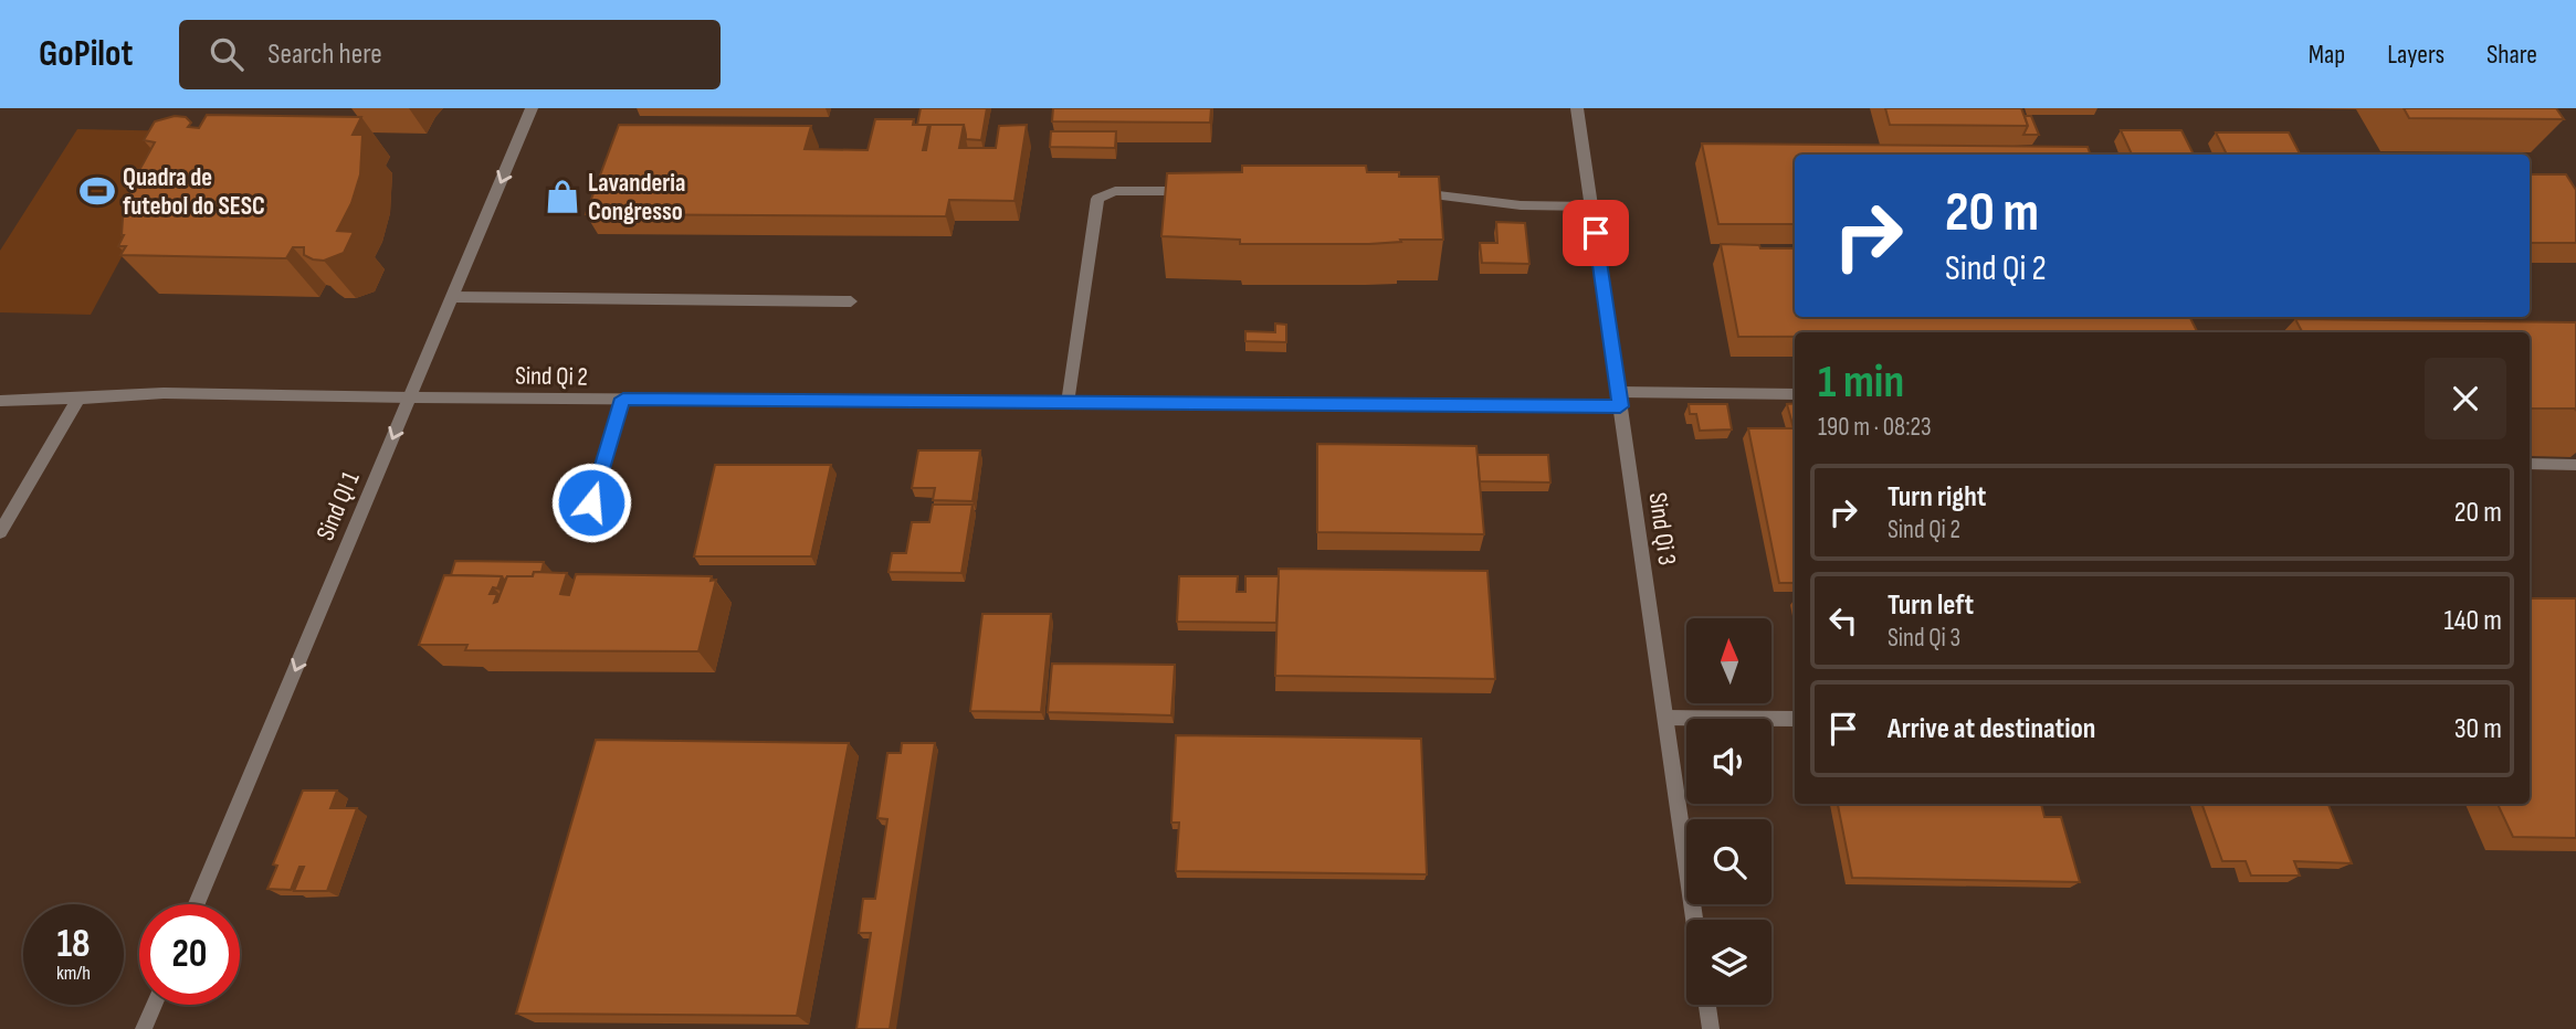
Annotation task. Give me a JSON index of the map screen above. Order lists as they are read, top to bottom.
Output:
{
  "streets": {
    "street": ["Sind Qi 2", "Sind QI 1", "Sind Qi 3"]
  },
  "crossings": [
    ["Sind Qi 2", "Sind QI 1"],
    ["Sind Qi 2", "Sind Qi 3"]
  ],
  "one_way": ["Sind QI 1"],
  "places": {
    "sports": ["Quadra de futebol do SESC"],
    "shop": ["Lavanderia Congresso"]
  },
  "north": "top",
  "page": {
    "header": "GoPilot",
    "search": "Search here",
    "nav": ["Map", "Layers", "Share"],
    "turn": ["20 m", "Sind Qi 2"],
    "heading": ["1 min", "190 m · 08:23"],
    "list": [
      {
        "name": "Turn right",
        "note": "Sind Qi 2",
        "value": "20 m"
      },
      {
        "name": "Turn left",
        "note": "Sind Qi 3",
        "value": "140 m"
      },
      {
        "name": "Arrive at destination",
        "value": "30 m"
      }
    ],
    "speed": "18 km/h",
    "limit": "20"
  }
}
